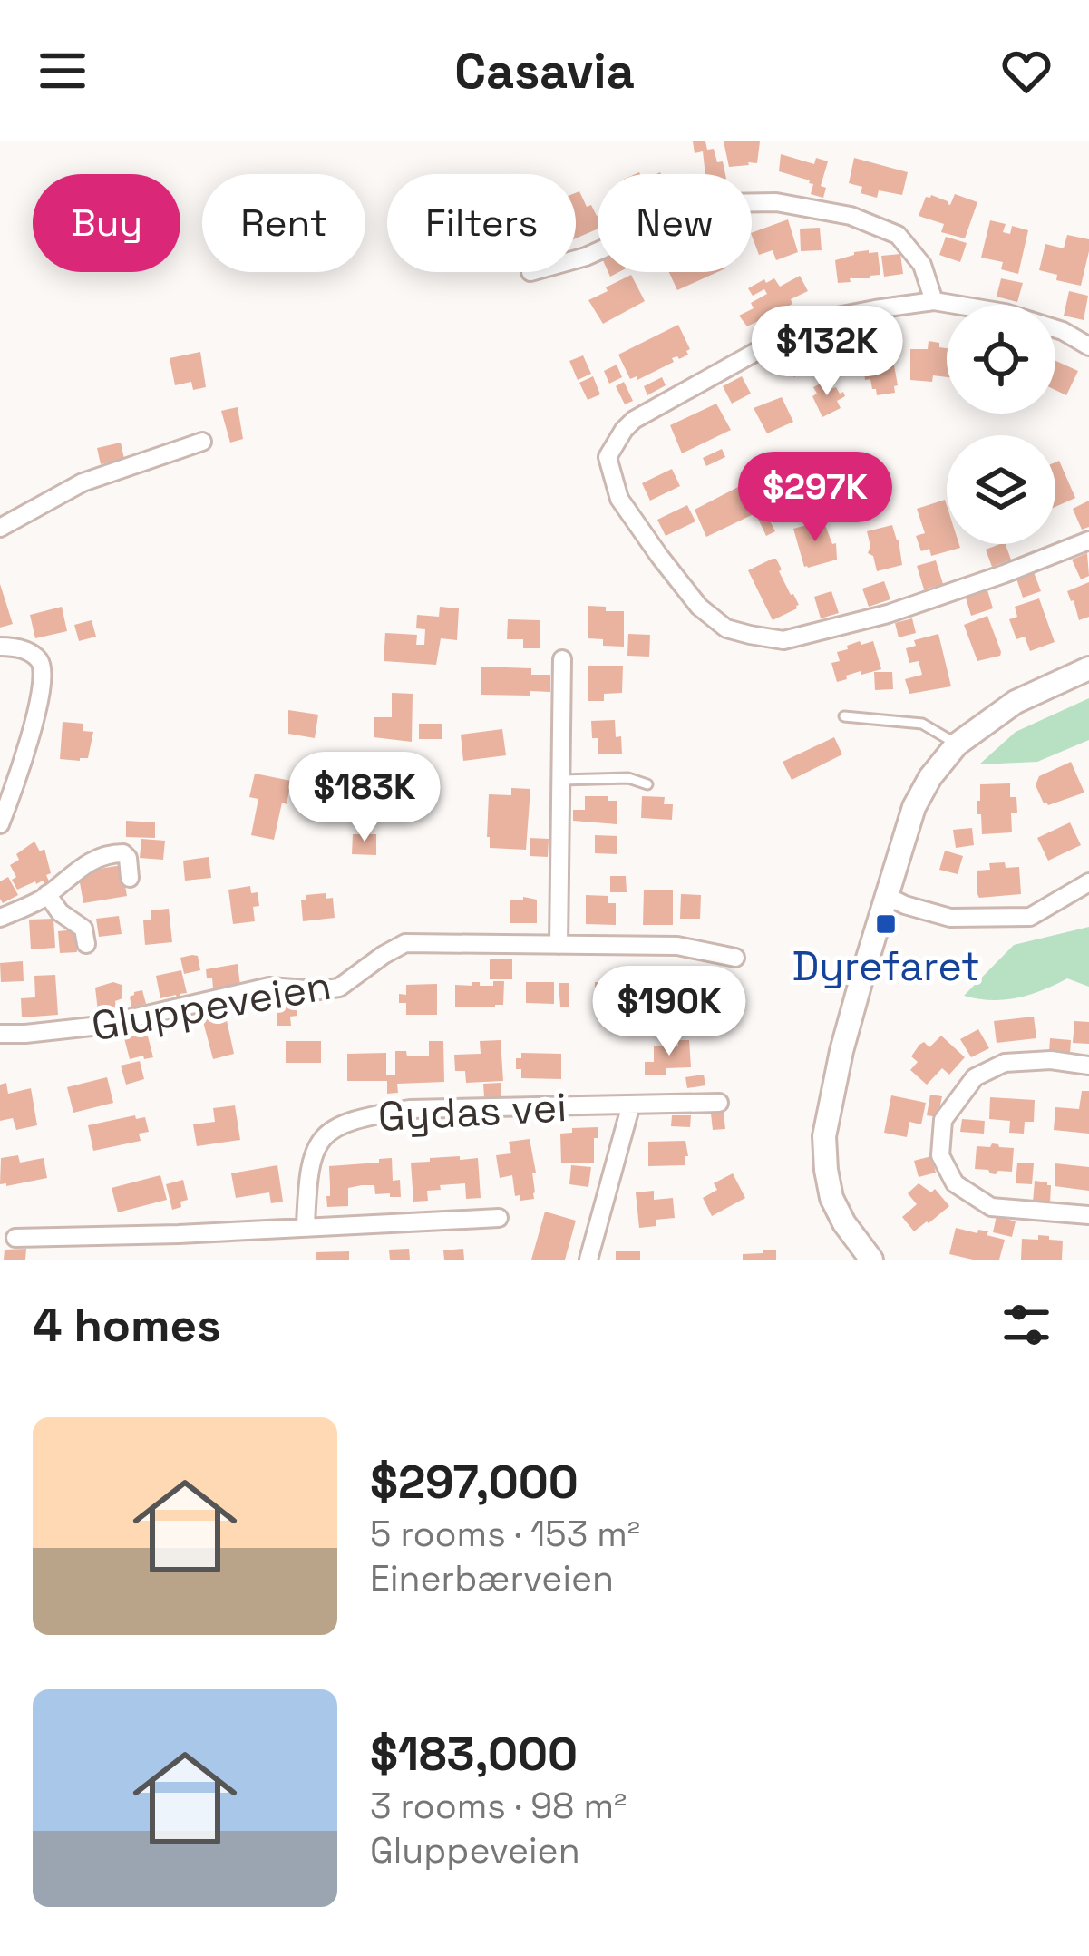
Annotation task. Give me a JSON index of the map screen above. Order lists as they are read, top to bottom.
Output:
{
  "streets": {
    "street": ["Gluppeveien", "Gydas vei"]
  },
  "places": {
    "transit": ["Dyrefaret"]
  },
  "page": {
    "header": "Casavia",
    "chip": [
      "Buy",
      "Rent",
      "Filters",
      "New"
    ],
    "price": [
      "$132K",
      "$297K",
      "$183K",
      "$190K"
    ],
    "heading": "4 homes",
    "list": [
      {
        "name": "$297,000",
        "note": "5 rooms · 153 m² · Einerbærveien"
      },
      {
        "name": "$183,000",
        "note": "3 rooms · 98 m² · Gluppeveien"
      }
    ]
  }
}
